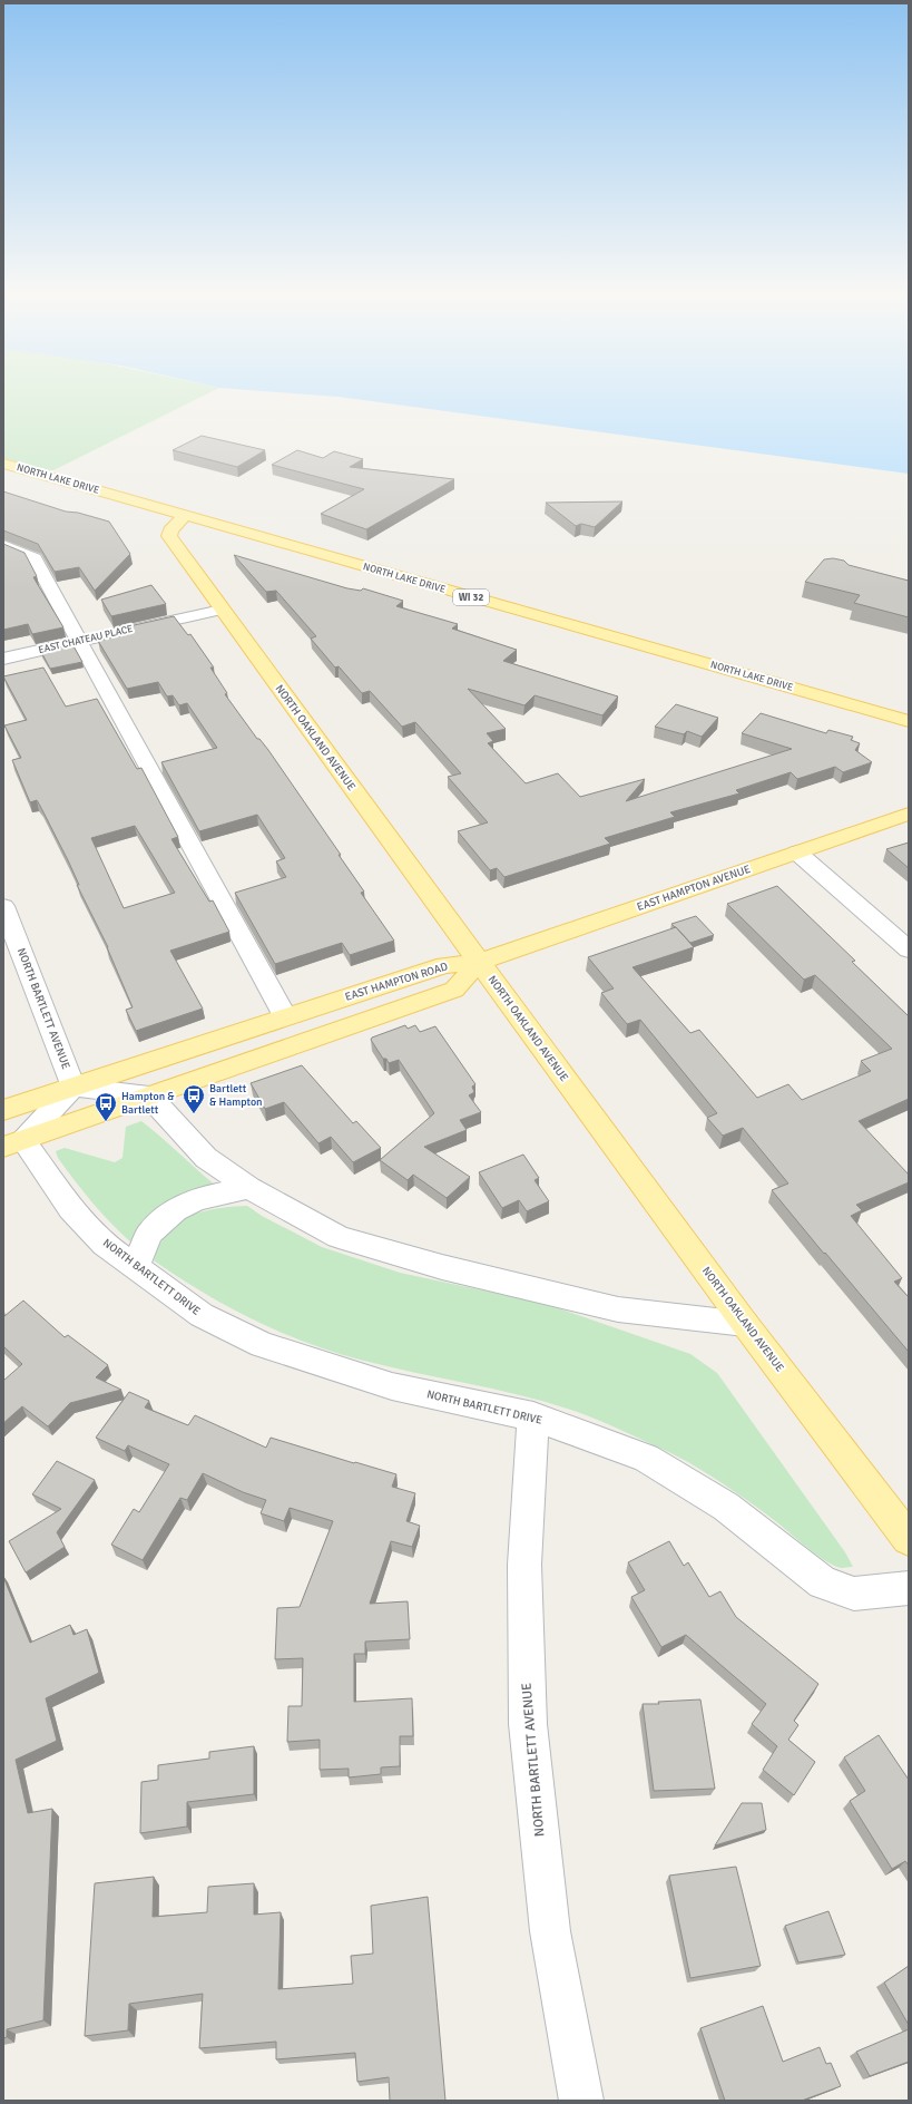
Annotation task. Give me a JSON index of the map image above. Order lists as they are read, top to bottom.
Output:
{
  "streets": {
    "main road": [
      "NORTH LAKE DRIVE",
      "WI 32",
      "NORTH OAKLAND AVENUE",
      "EAST HAMPTON AVENUE",
      "EAST HAMPTON ROAD"
    ],
    "street": ["EAST CHATEAU PLACE", "NORTH BARTLETT AVENUE", "NORTH BARTLETT DRIVE"]
  },
  "crossings": [
    ["NORTH LAKE DRIVE", "NORTH OAKLAND AVENUE"],
    ["EAST CHATEAU PLACE", "NORTH OAKLAND AVENUE"],
    ["NORTH OAKLAND AVENUE", "EAST HAMPTON AVENUE"],
    ["NORTH OAKLAND AVENUE", "EAST HAMPTON ROAD"],
    ["EAST HAMPTON AVENUE", "EAST HAMPTON ROAD"],
    ["EAST HAMPTON ROAD", "NORTH BARTLETT AVENUE"],
    ["EAST HAMPTON ROAD", "NORTH BARTLETT DRIVE"],
    ["NORTH BARTLETT AVENUE", "NORTH BARTLETT DRIVE"]
  ],
  "places": {
    "bus stop": ["Bartlett & Hampton", "Hampton & Bartlett"]
  }
}
